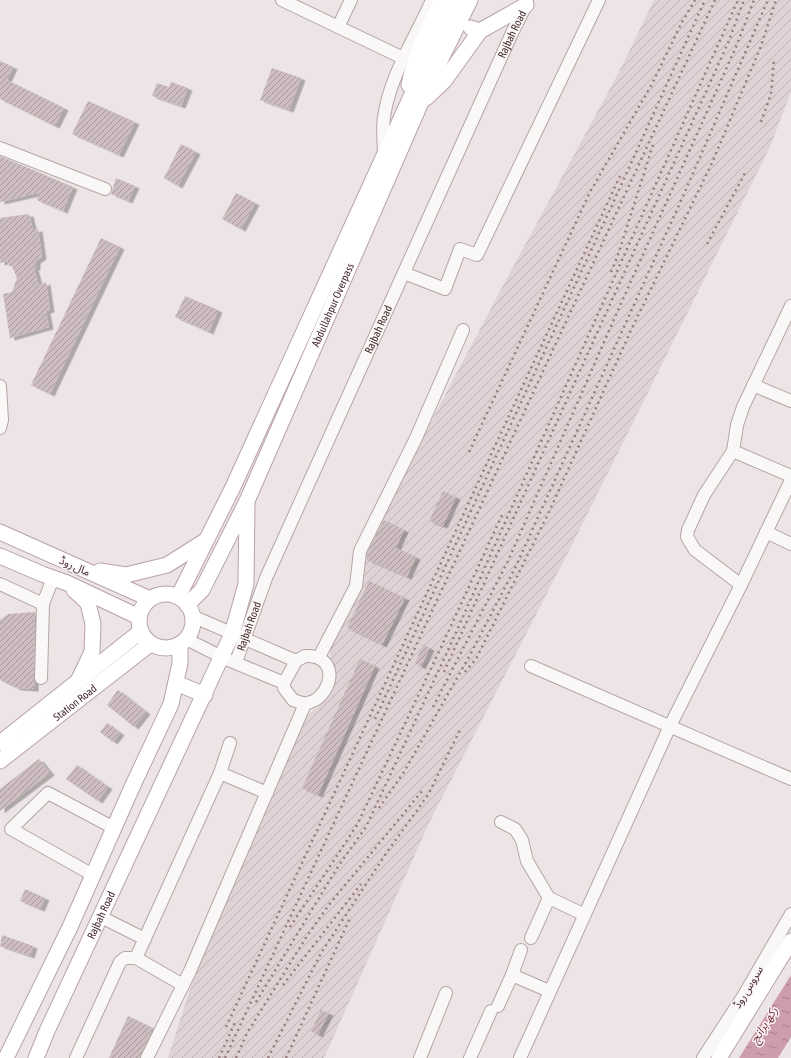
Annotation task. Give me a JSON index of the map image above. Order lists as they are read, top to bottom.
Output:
{
  "streets": {
    "main road": [
      "Rajbah Road",
      "Abdullahpur Overpass",
      "مال روڈ",
      "Station Road"
    ],
    "street": ["سروس روڈ"]
  },
  "crossings": [
    ["Rajbah Road", "Abdullahpur Overpass"],
    ["Rajbah Road", "مال روڈ"],
    ["Rajbah Road", "Station Road"],
    ["Abdullahpur Overpass", "مال روڈ"],
    ["Abdullahpur Overpass", "Station Road"],
    ["مال روڈ", "Station Road"]
  ],
  "water": ["رکھ برانچ"]
}
